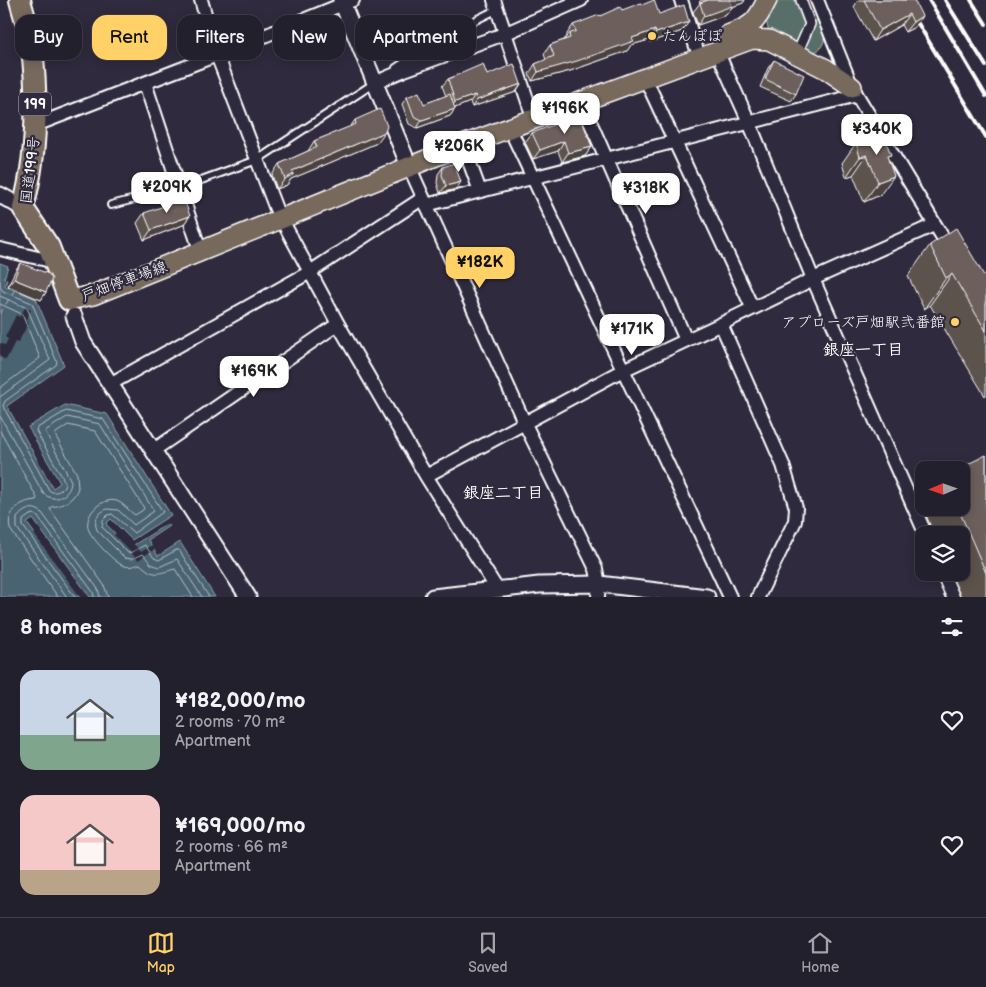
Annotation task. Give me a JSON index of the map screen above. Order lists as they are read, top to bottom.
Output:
{
  "streets": {
    "highway": ["199", "国道199号"],
    "main road": ["戸畑停車場線"]
  },
  "crossings": [
    ["国道199号", "戸畑停車場線"]
  ],
  "districts": ["銀座一丁目", "銀座二丁目"],
  "places": ["たんぽぽ", "アプローズ戸畑駅弐番館"],
  "north": "left",
  "page": {
    "chip": [
      "Buy",
      "Rent",
      "Filters",
      "New",
      "Apartment"
    ],
    "price": [
      "¥196K",
      "¥340K",
      "¥206K",
      "¥209K",
      "¥318K",
      "¥182K",
      "¥171K",
      "¥169K"
    ],
    "heading": "8 homes",
    "list": [
      {
        "name": "¥182,000/mo",
        "note": "2 rooms · 70 m² · Apartment"
      },
      {
        "name": "¥169,000/mo",
        "note": "2 rooms · 66 m² · Apartment"
      }
    ],
    "tabs": ["Map", "Saved", "Home"]
  }
}
